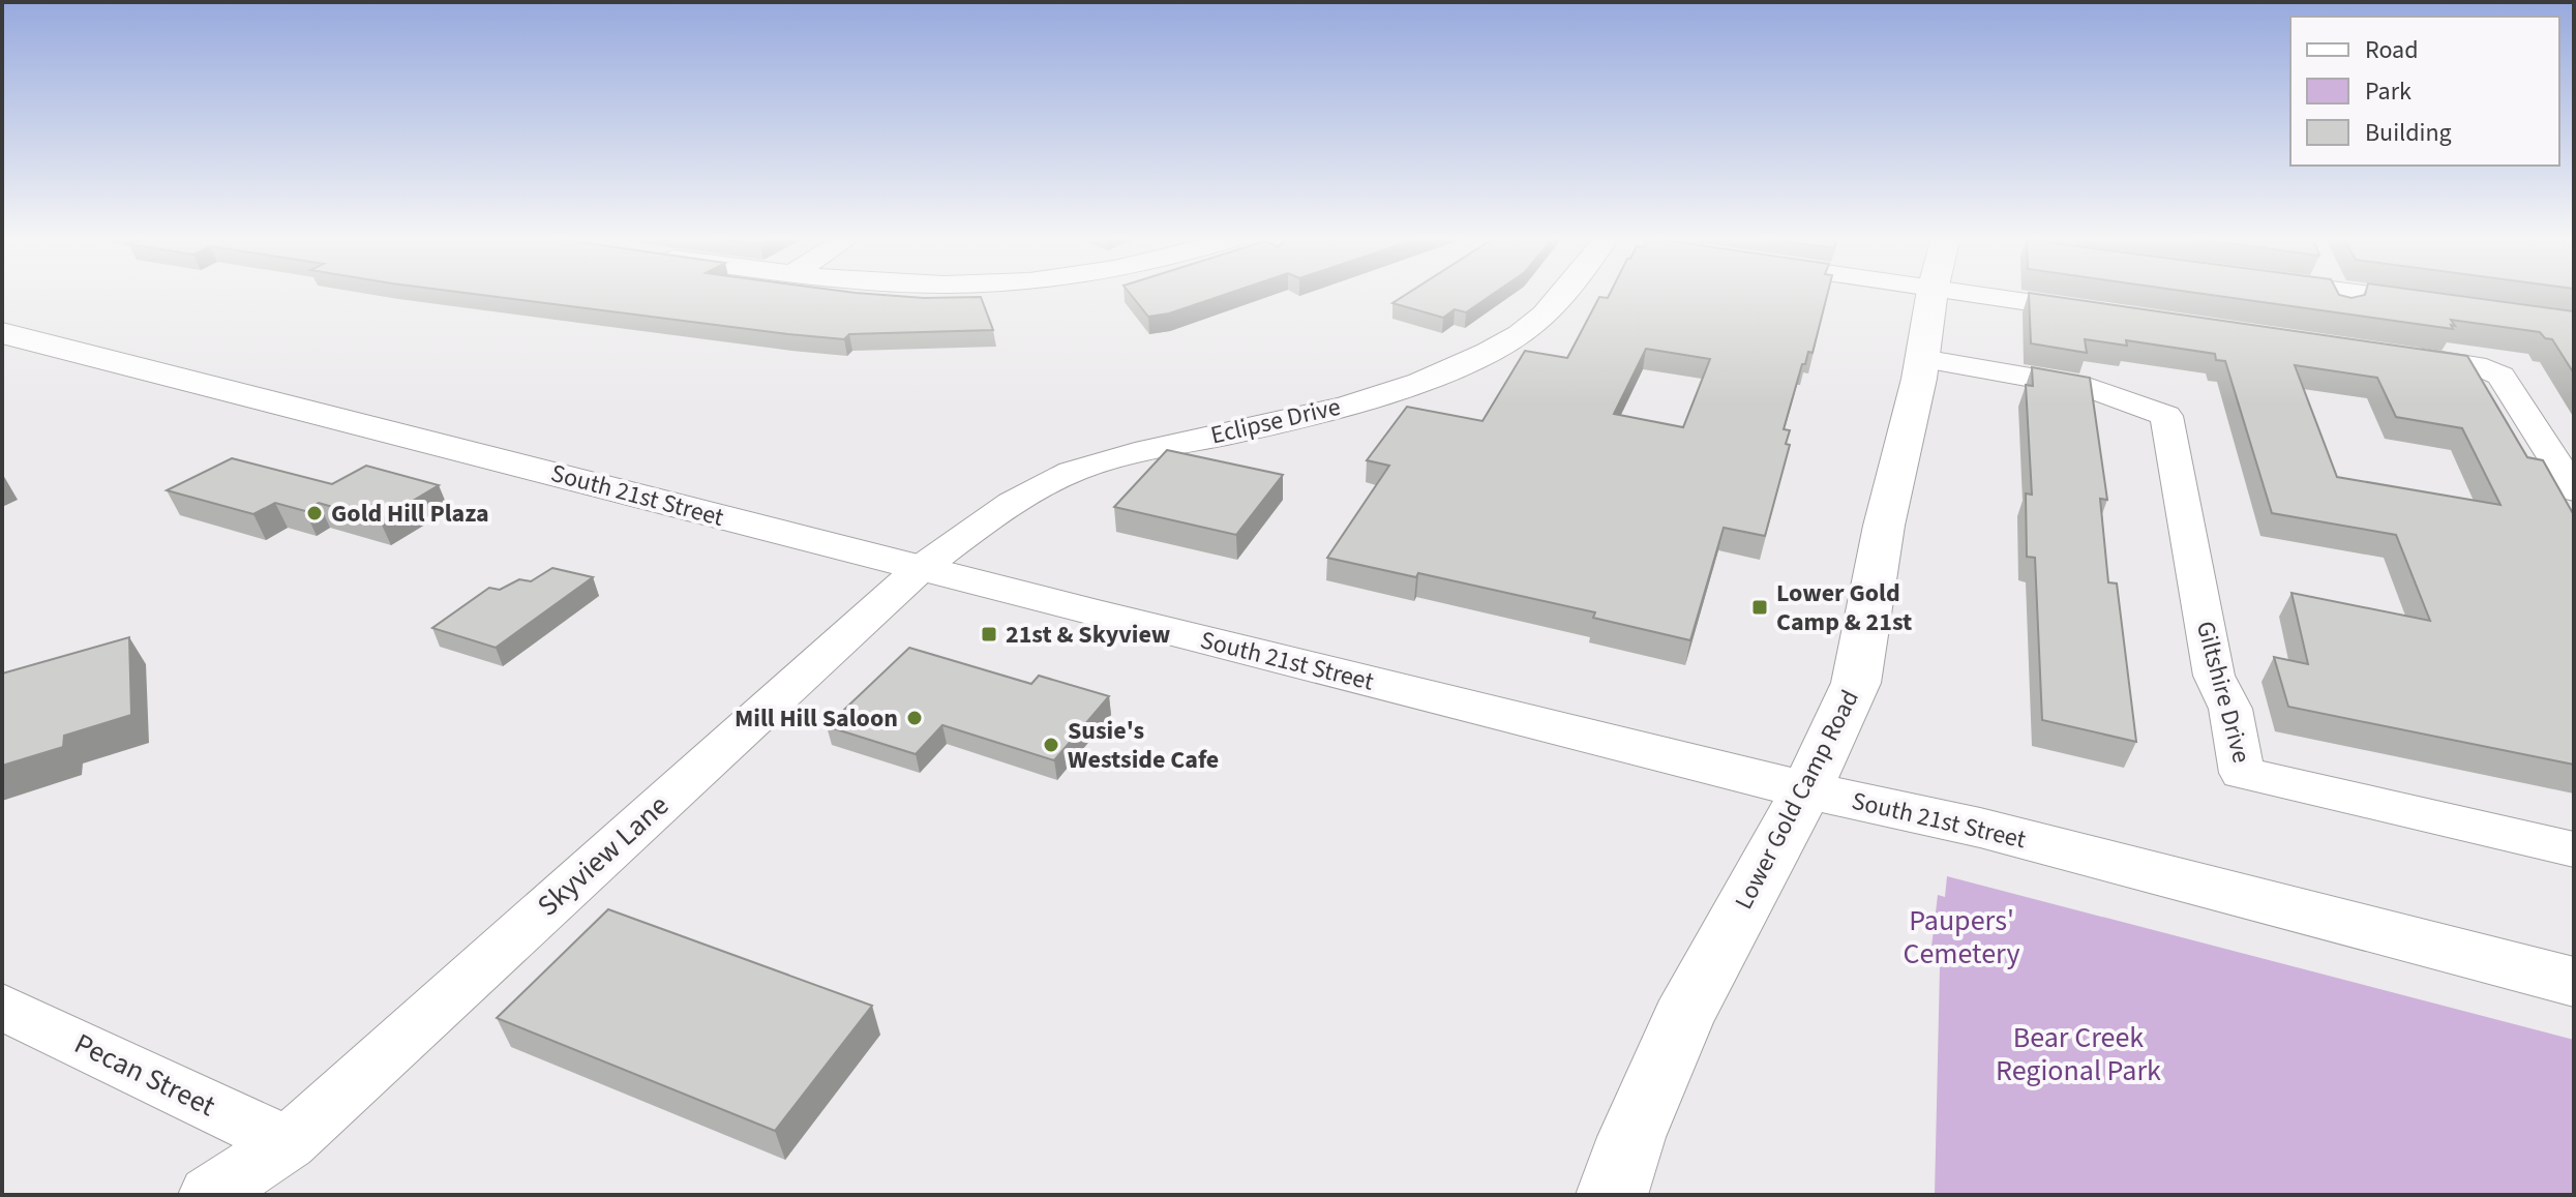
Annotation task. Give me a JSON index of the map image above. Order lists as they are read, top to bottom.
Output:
{
  "streets": {
    "main road": ["South 21st Street", "Lower Gold Camp Road"],
    "street": [
      "Eclipse Drive",
      "Giltshire Drive",
      "Skyview Lane",
      "Pecan Street"
    ]
  },
  "crossings": [
    ["Eclipse Drive", "South 21st Street"],
    ["Eclipse Drive", "Skyview Lane"],
    ["South 21st Street", "Lower Gold Camp Road"],
    ["South 21st Street", "Skyview Lane"],
    ["Giltshire Drive", "Lower Gold Camp Road"],
    ["Skyview Lane", "Pecan Street"]
  ],
  "parks": ["Paupers' Cemetery", "Bear Creek Regional Park"],
  "places": {
    "other": ["Gold Hill Plaza", "Mill Hill Saloon", "Susie's Westside Cafe"],
    "transit": ["Lower Gold Camp & 21st", "21st & Skyview"]
  },
  "legend": ["Road", "Park", "Building"]
}
